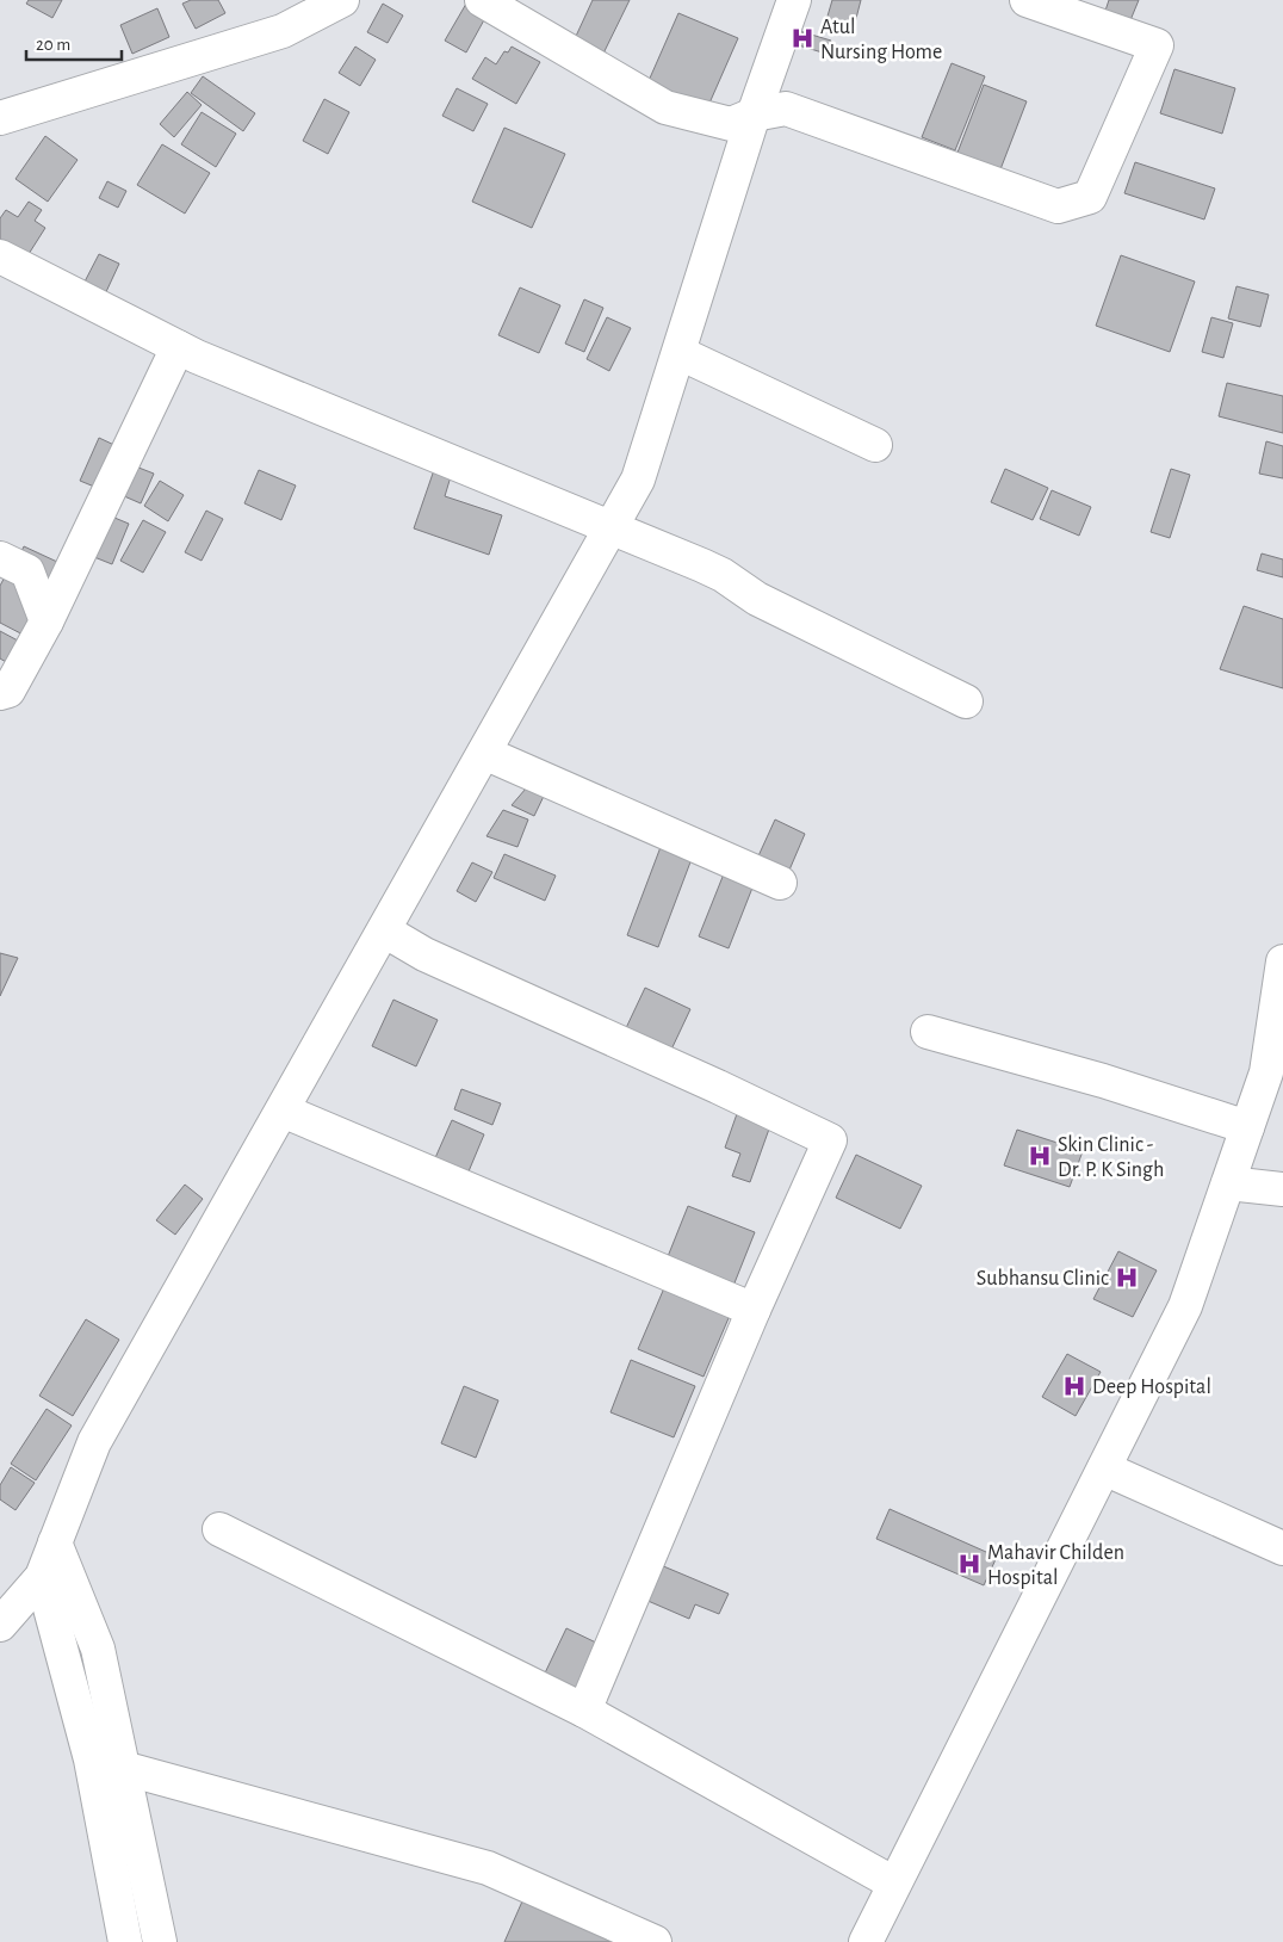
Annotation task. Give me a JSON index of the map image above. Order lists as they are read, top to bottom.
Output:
{
  "places": {
    "hospital": [
      "Atul Nursing Home",
      "Skin Clinic - Dr. P. K Singh",
      "Subhansu Clinic",
      "Deep Hospital",
      "Mahavir Childen Hospital"
    ]
  },
  "scale_bar": "20 m"
}
